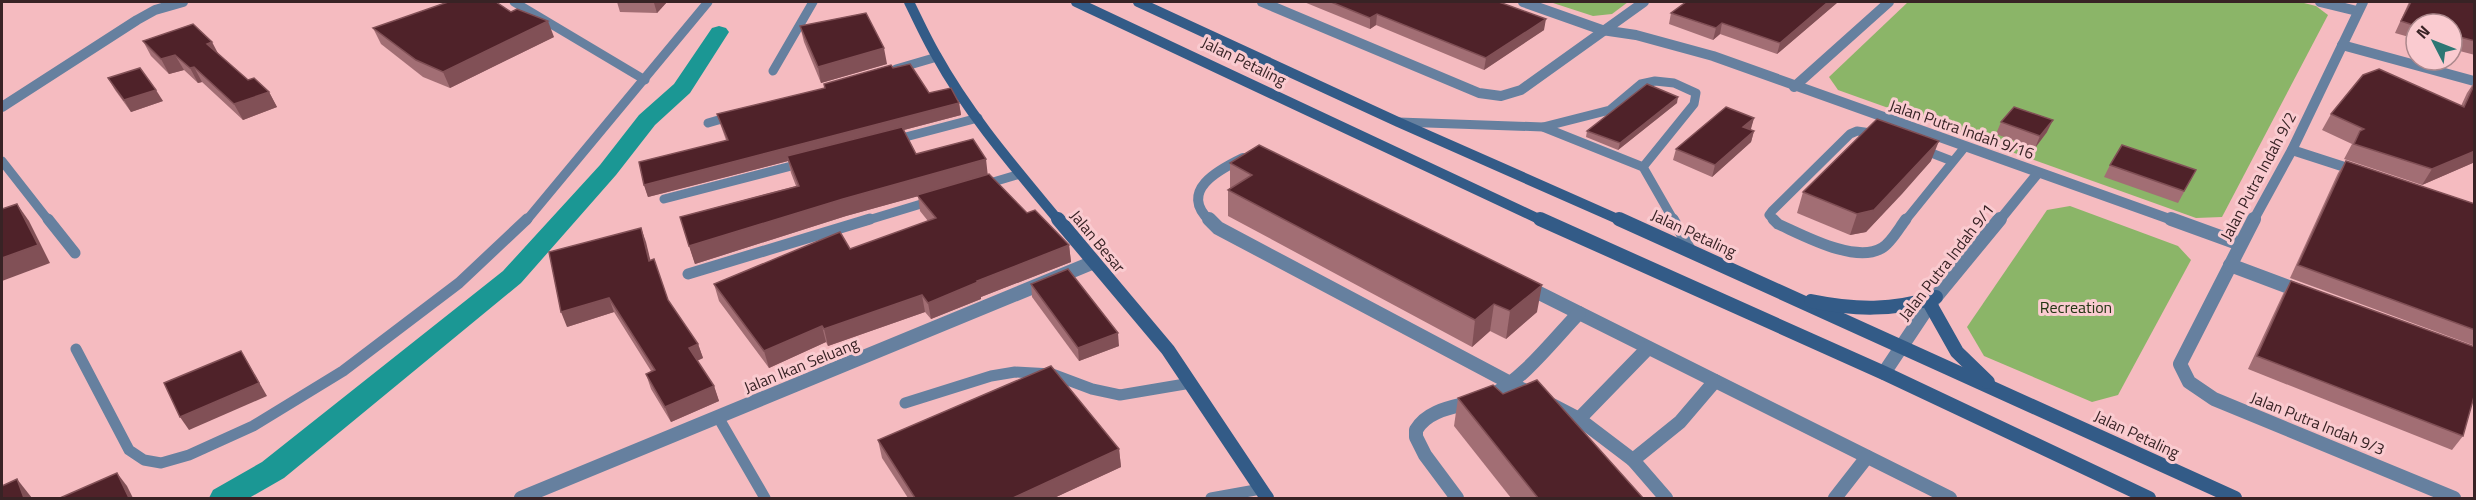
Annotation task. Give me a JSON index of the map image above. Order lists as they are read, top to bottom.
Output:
{
  "streets": {
    "main road": ["Jalan Petaling", "Jalan Besar"],
    "street": [
      "Jalan Putra Indah 9/16",
      "Jalan Putra Indah 9/2",
      "Jalan Putra Indah 9/1",
      "Jalan Ikan Seluang",
      "Jalan Putra Indah 9/3"
    ]
  },
  "crossings": [
    ["Jalan Petaling", "Jalan Putra Indah 9/1"],
    ["Jalan Putra Indah 9/16", "Jalan Putra Indah 9/2"],
    ["Jalan Putra Indah 9/16", "Jalan Putra Indah 9/1"],
    ["Jalan Putra Indah 9/2", "Jalan Putra Indah 9/3"],
    ["Jalan Besar", "Jalan Ikan Seluang"]
  ],
  "parks": ["Recreation"],
  "north": "top left"
}
